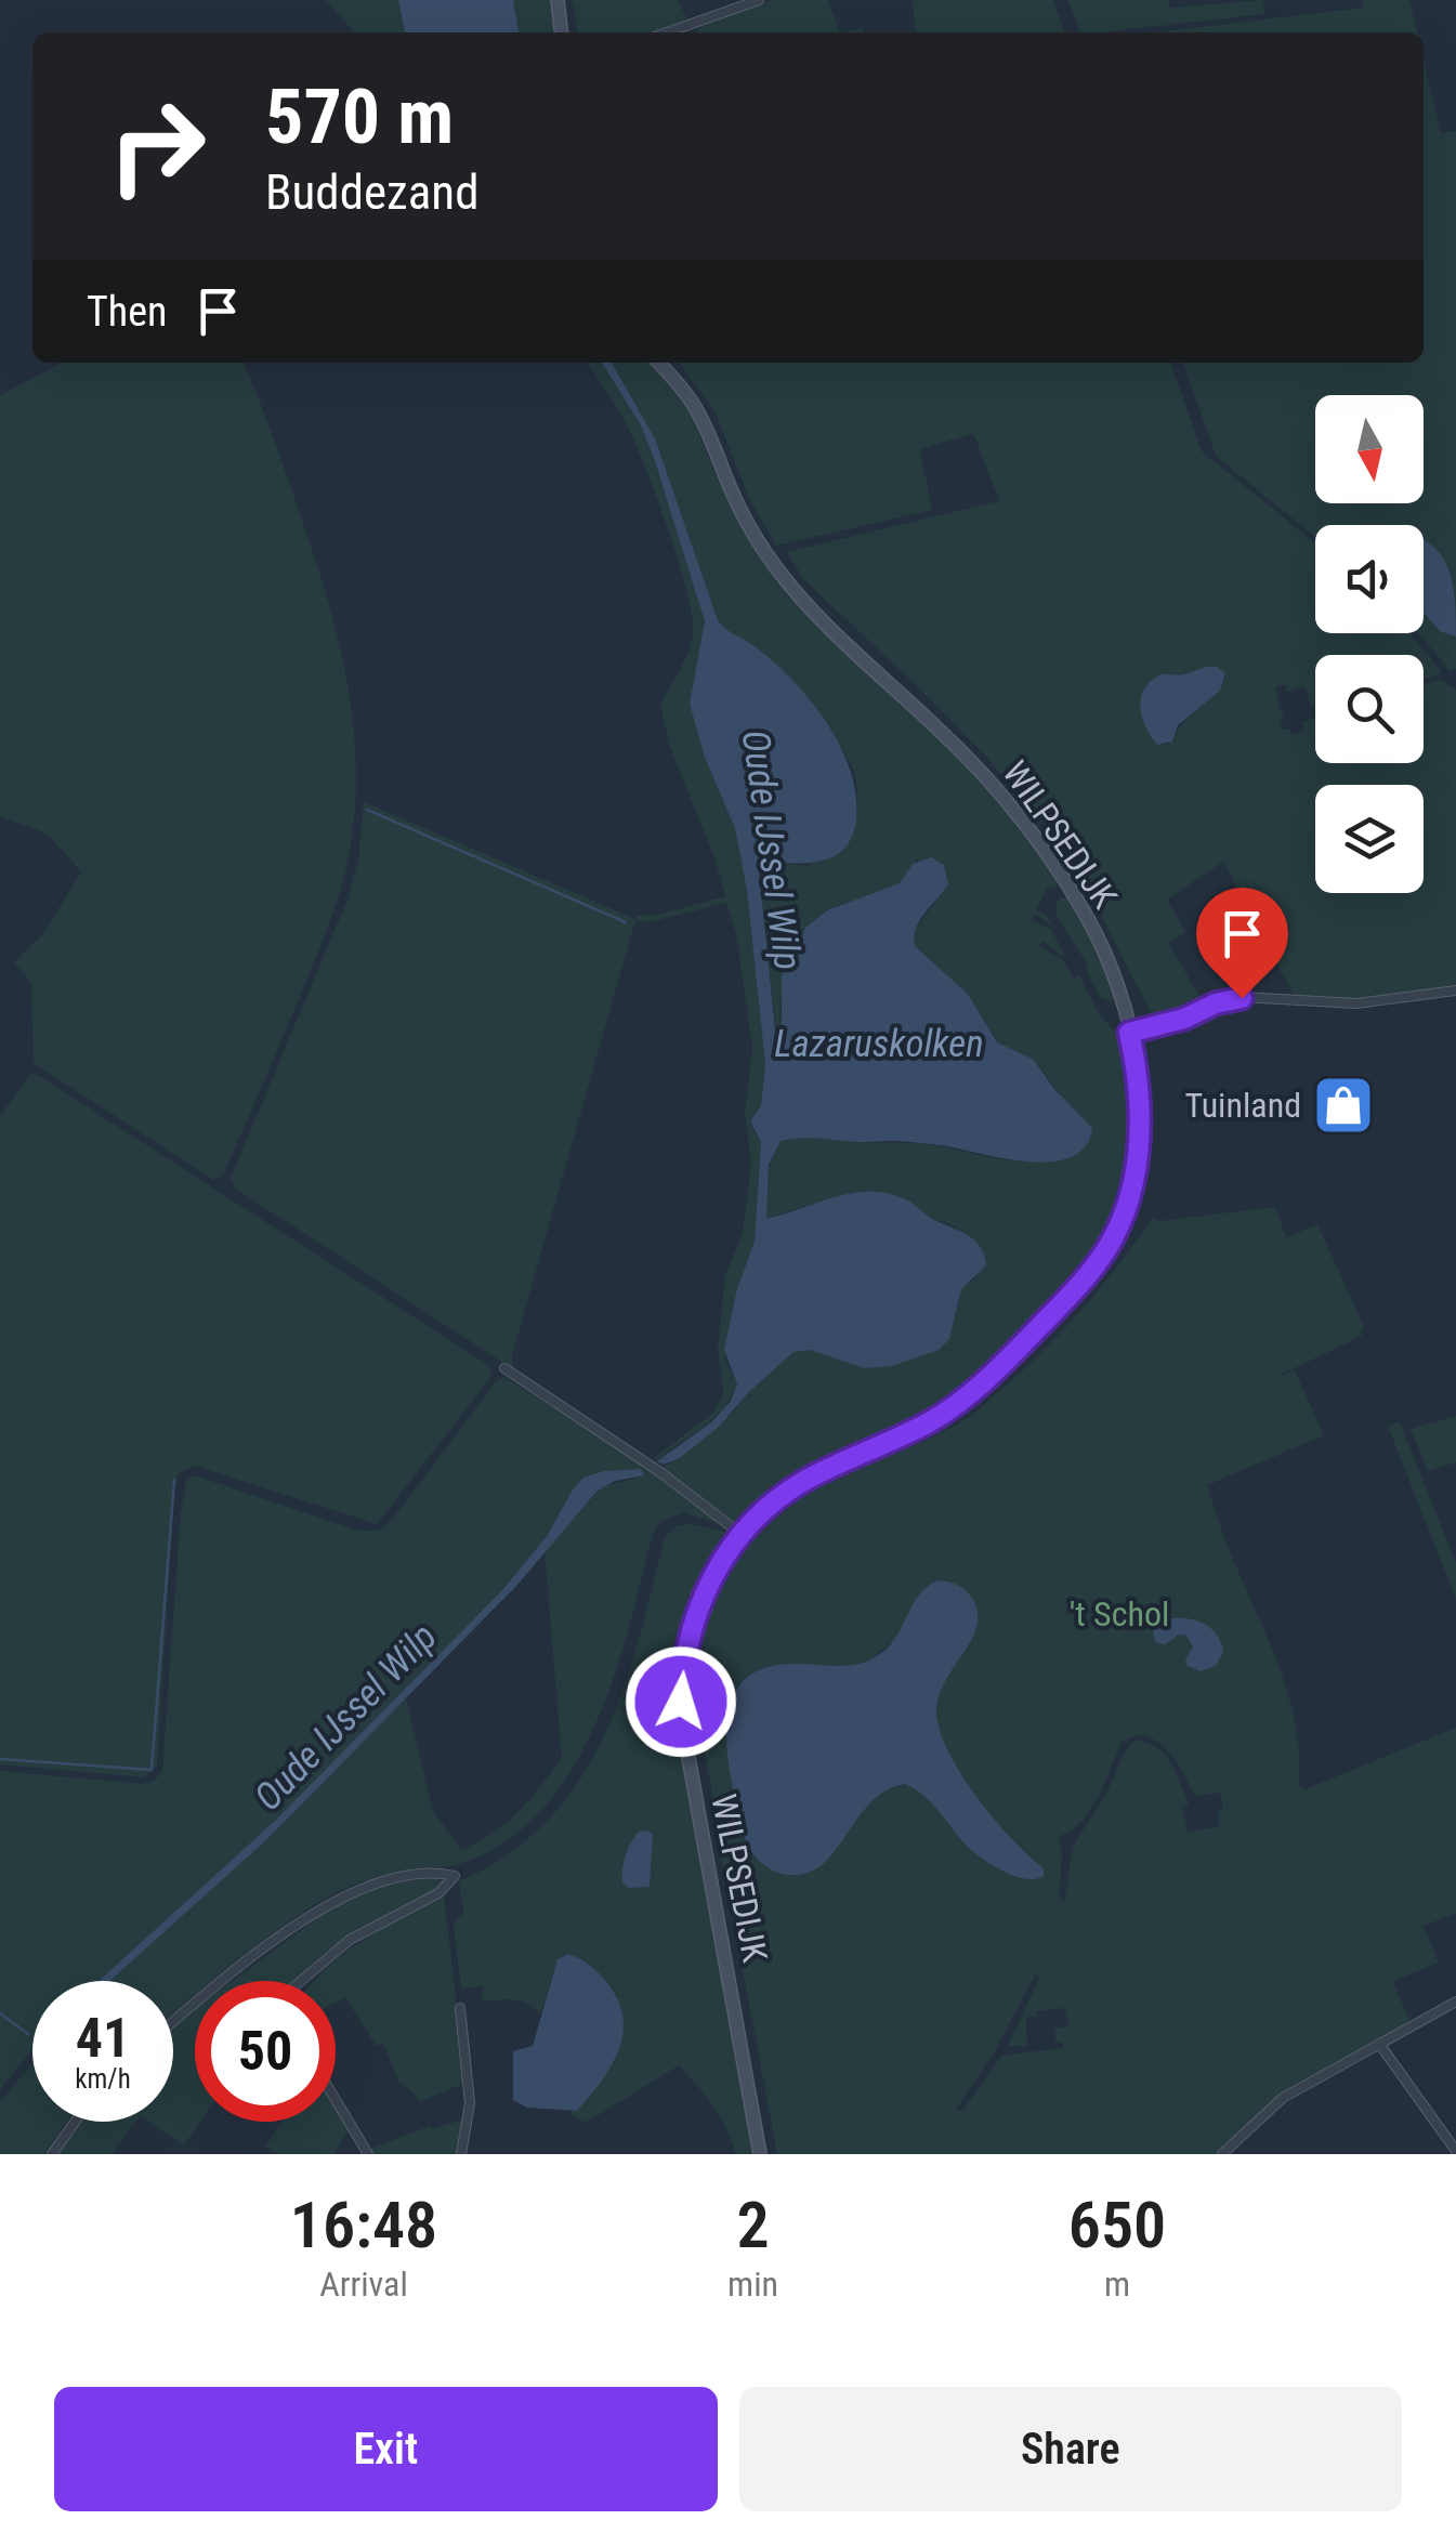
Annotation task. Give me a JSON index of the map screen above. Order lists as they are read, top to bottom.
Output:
{
  "streets": {
    "main road": ["WILPSEDIJK"]
  },
  "water": ["Oude IJssel Wilp", "Lazaruskolken"],
  "parks": ["'t Schol"],
  "places": {
    "shop": ["Tuinland"]
  },
  "north": "bottom",
  "page": {
    "turn": ["570 m", "Buddezand"],
    "then": "Then",
    "speed": "41 km/h",
    "limit": "50",
    "eta": [
      "16:48",
      "Arrival",
      "2",
      "min",
      "650",
      "m"
    ],
    "buttons": ["Exit", "Share"]
  }
}
